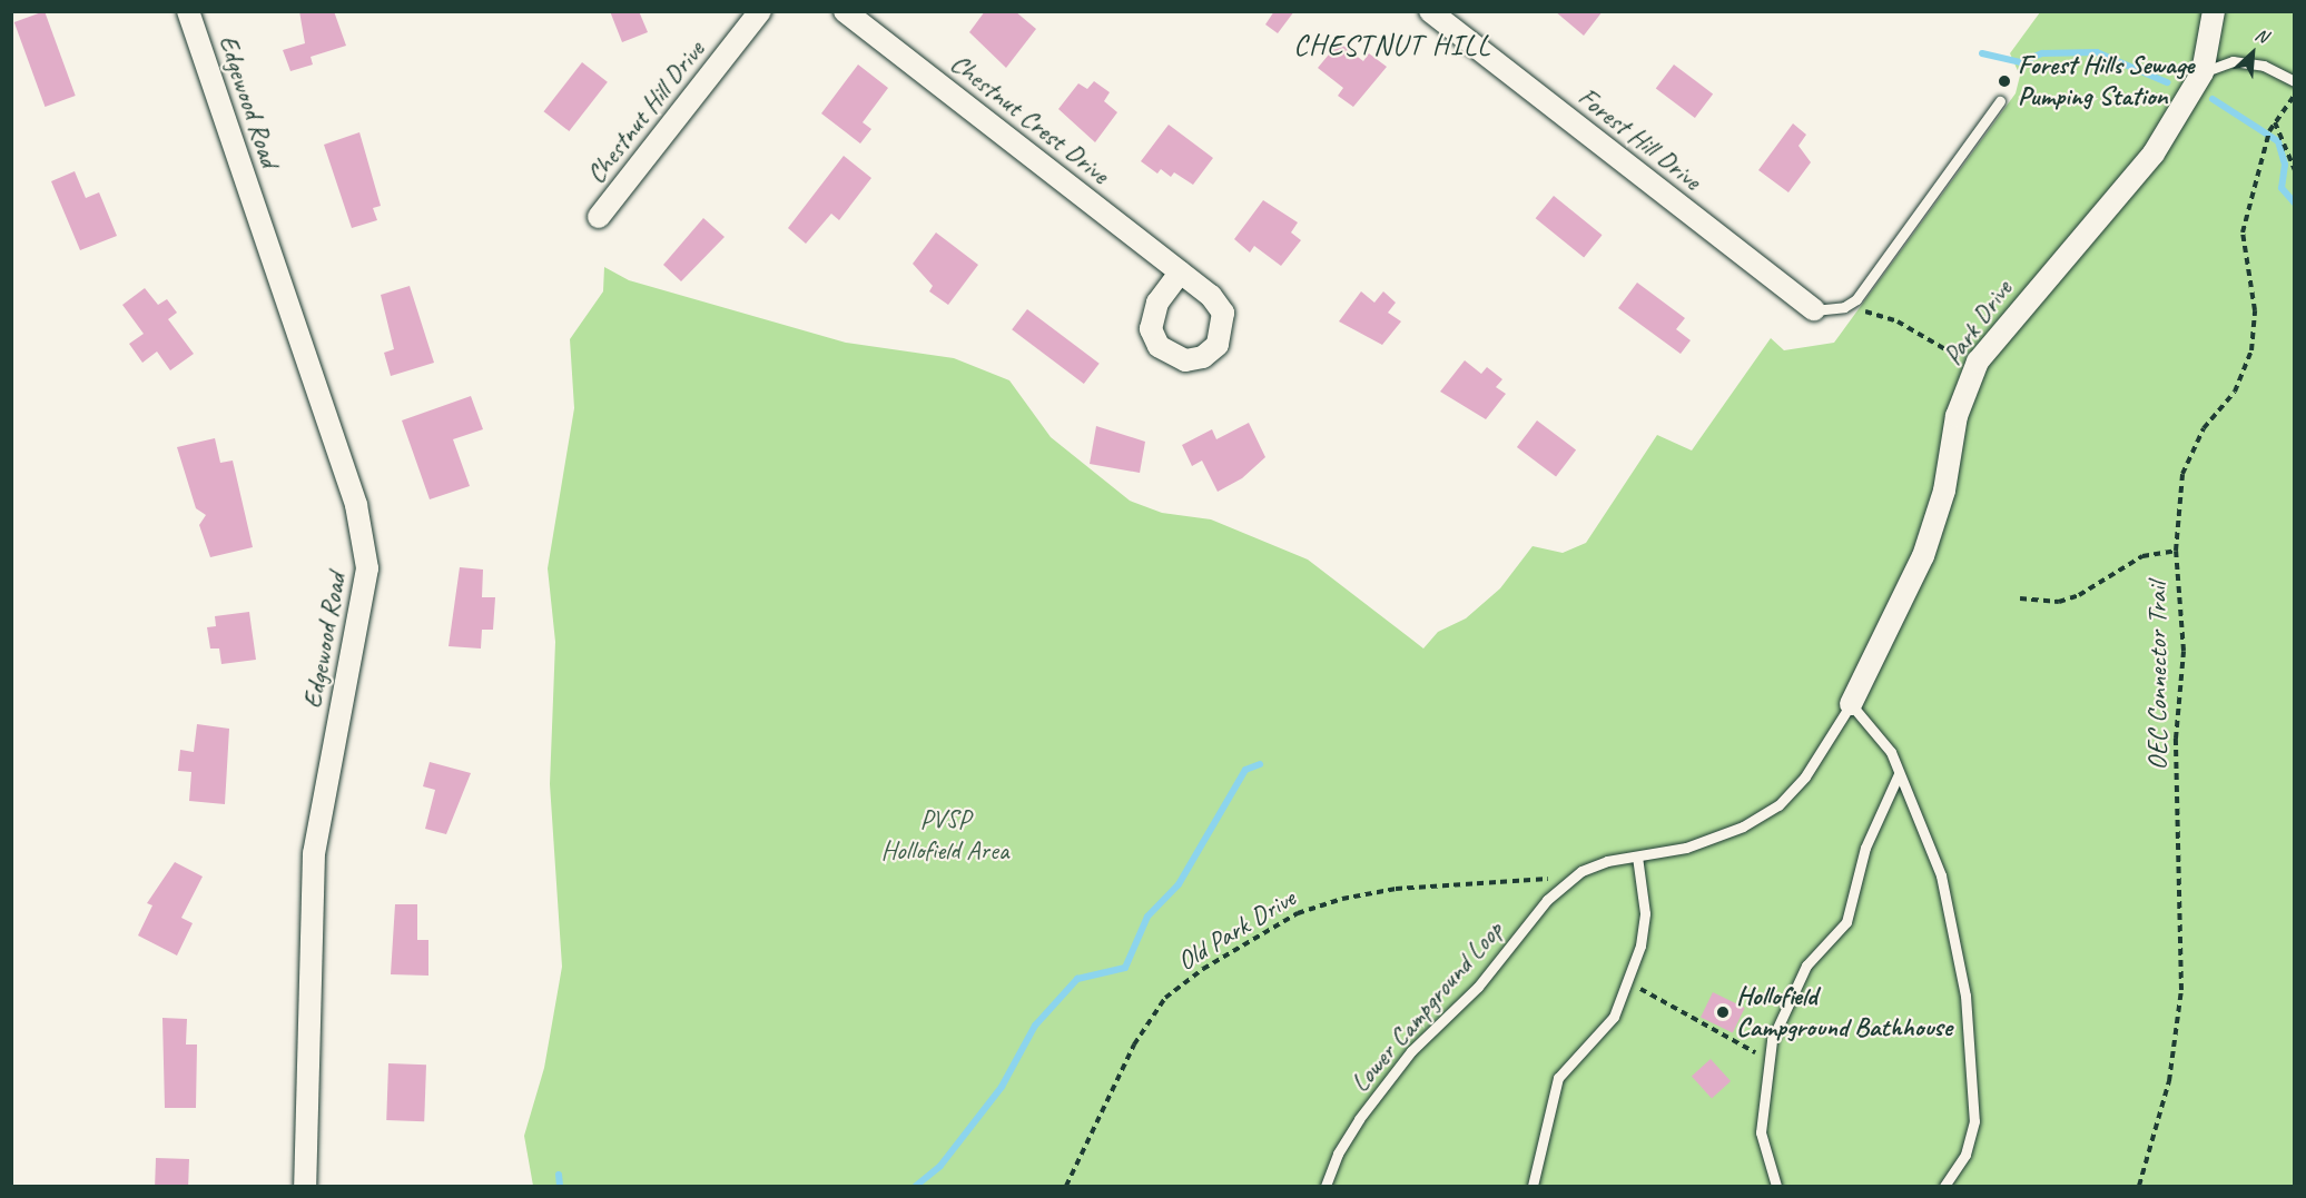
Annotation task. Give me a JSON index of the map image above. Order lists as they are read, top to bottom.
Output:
{
  "streets": {
    "street": [
      "Edgewood Road",
      "Chestnut Hill Drive",
      "Chestnut Crest Drive",
      "Forest Hill Drive",
      "Park Drive"
    ],
    "lane": ["Lower Campground Loop"],
    "path": ["OEC Connector Trail", "Old Park Drive"]
  },
  "crossings": [
    ["Old Park Drive", "Lower Campground Loop"]
  ],
  "districts": ["CHESTNUT HILL"],
  "parks": ["PVSP Hollofield Area"],
  "places": ["Forest Hills Sewage Pumping Station", "Hollofield Campground Bathhouse"],
  "north": "top right"
}
